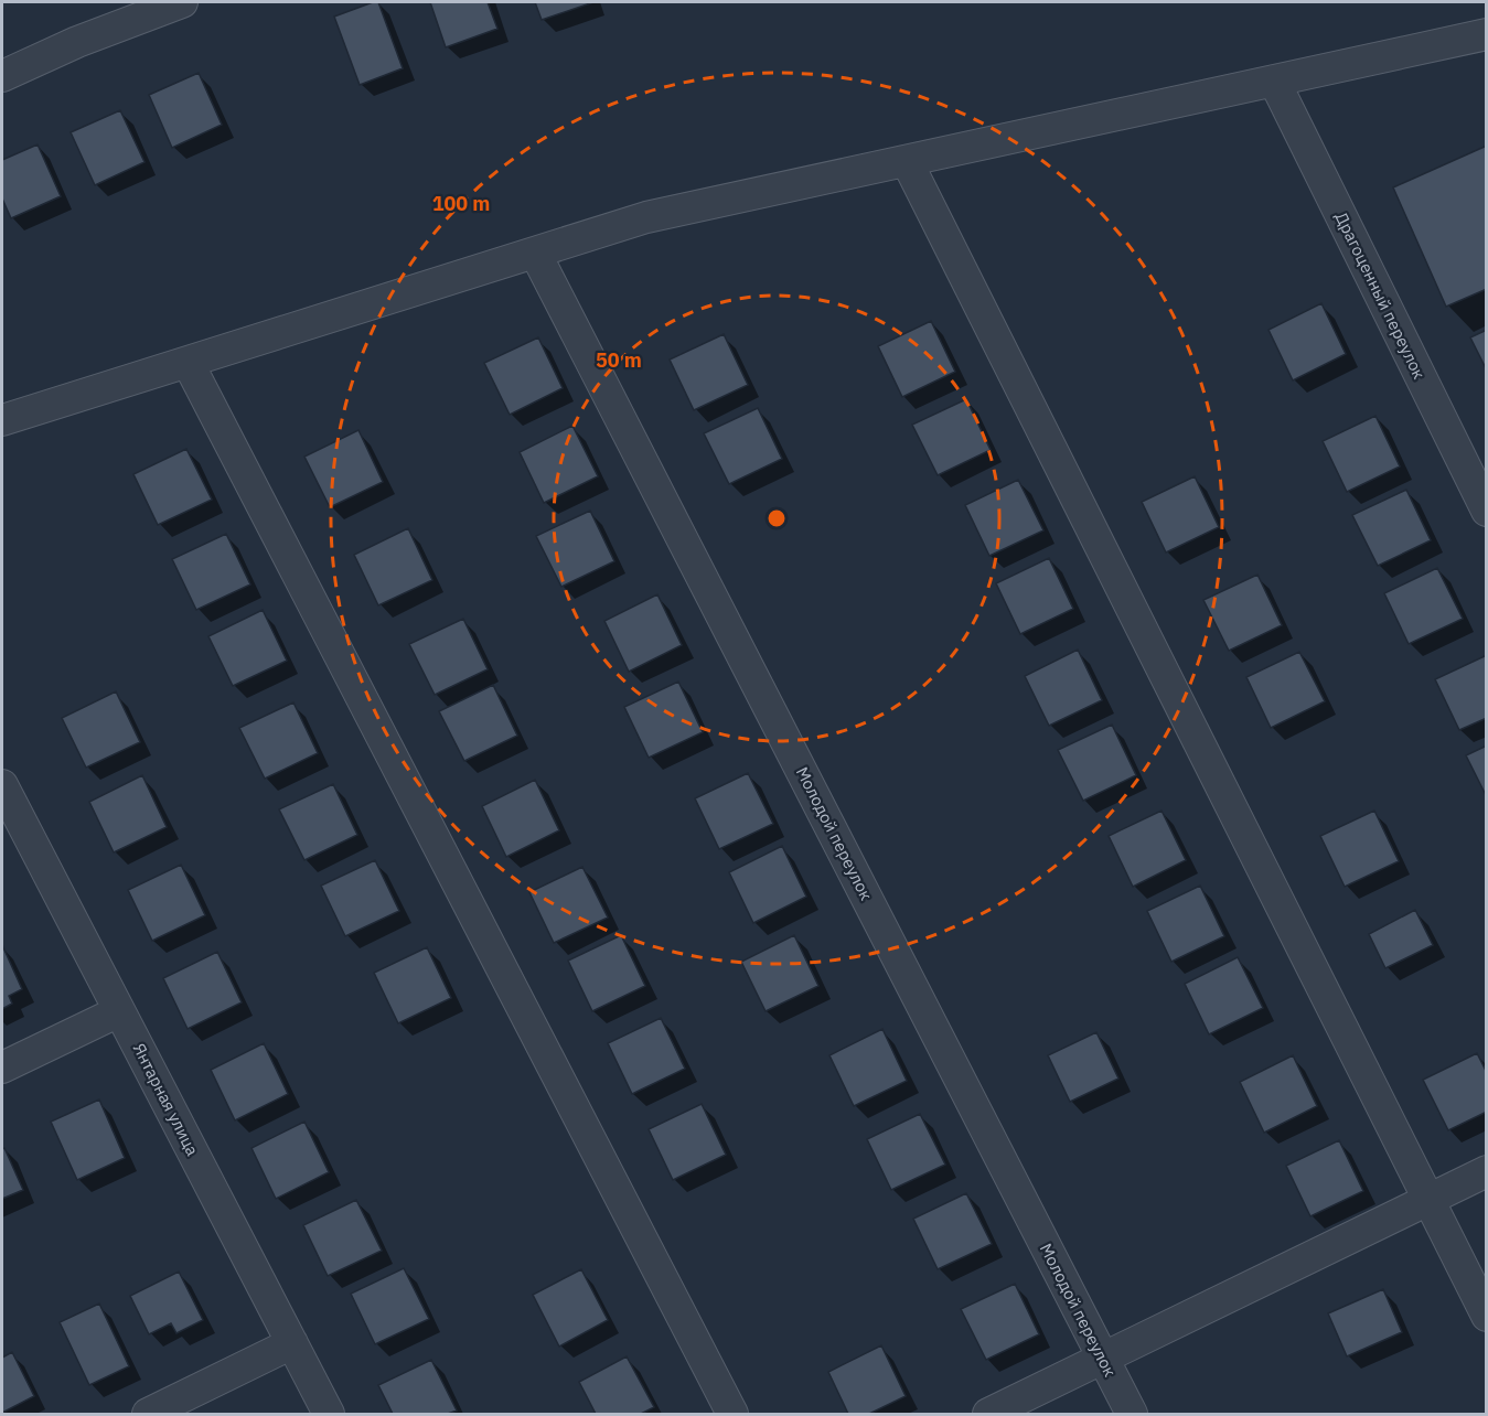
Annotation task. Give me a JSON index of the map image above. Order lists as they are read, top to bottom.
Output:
{
  "streets": {
    "street": ["Драгоценный переулок", "Молодой переулок", "Янтарная улица"]
  },
  "rings": ["100 m", "50 m"]
}
